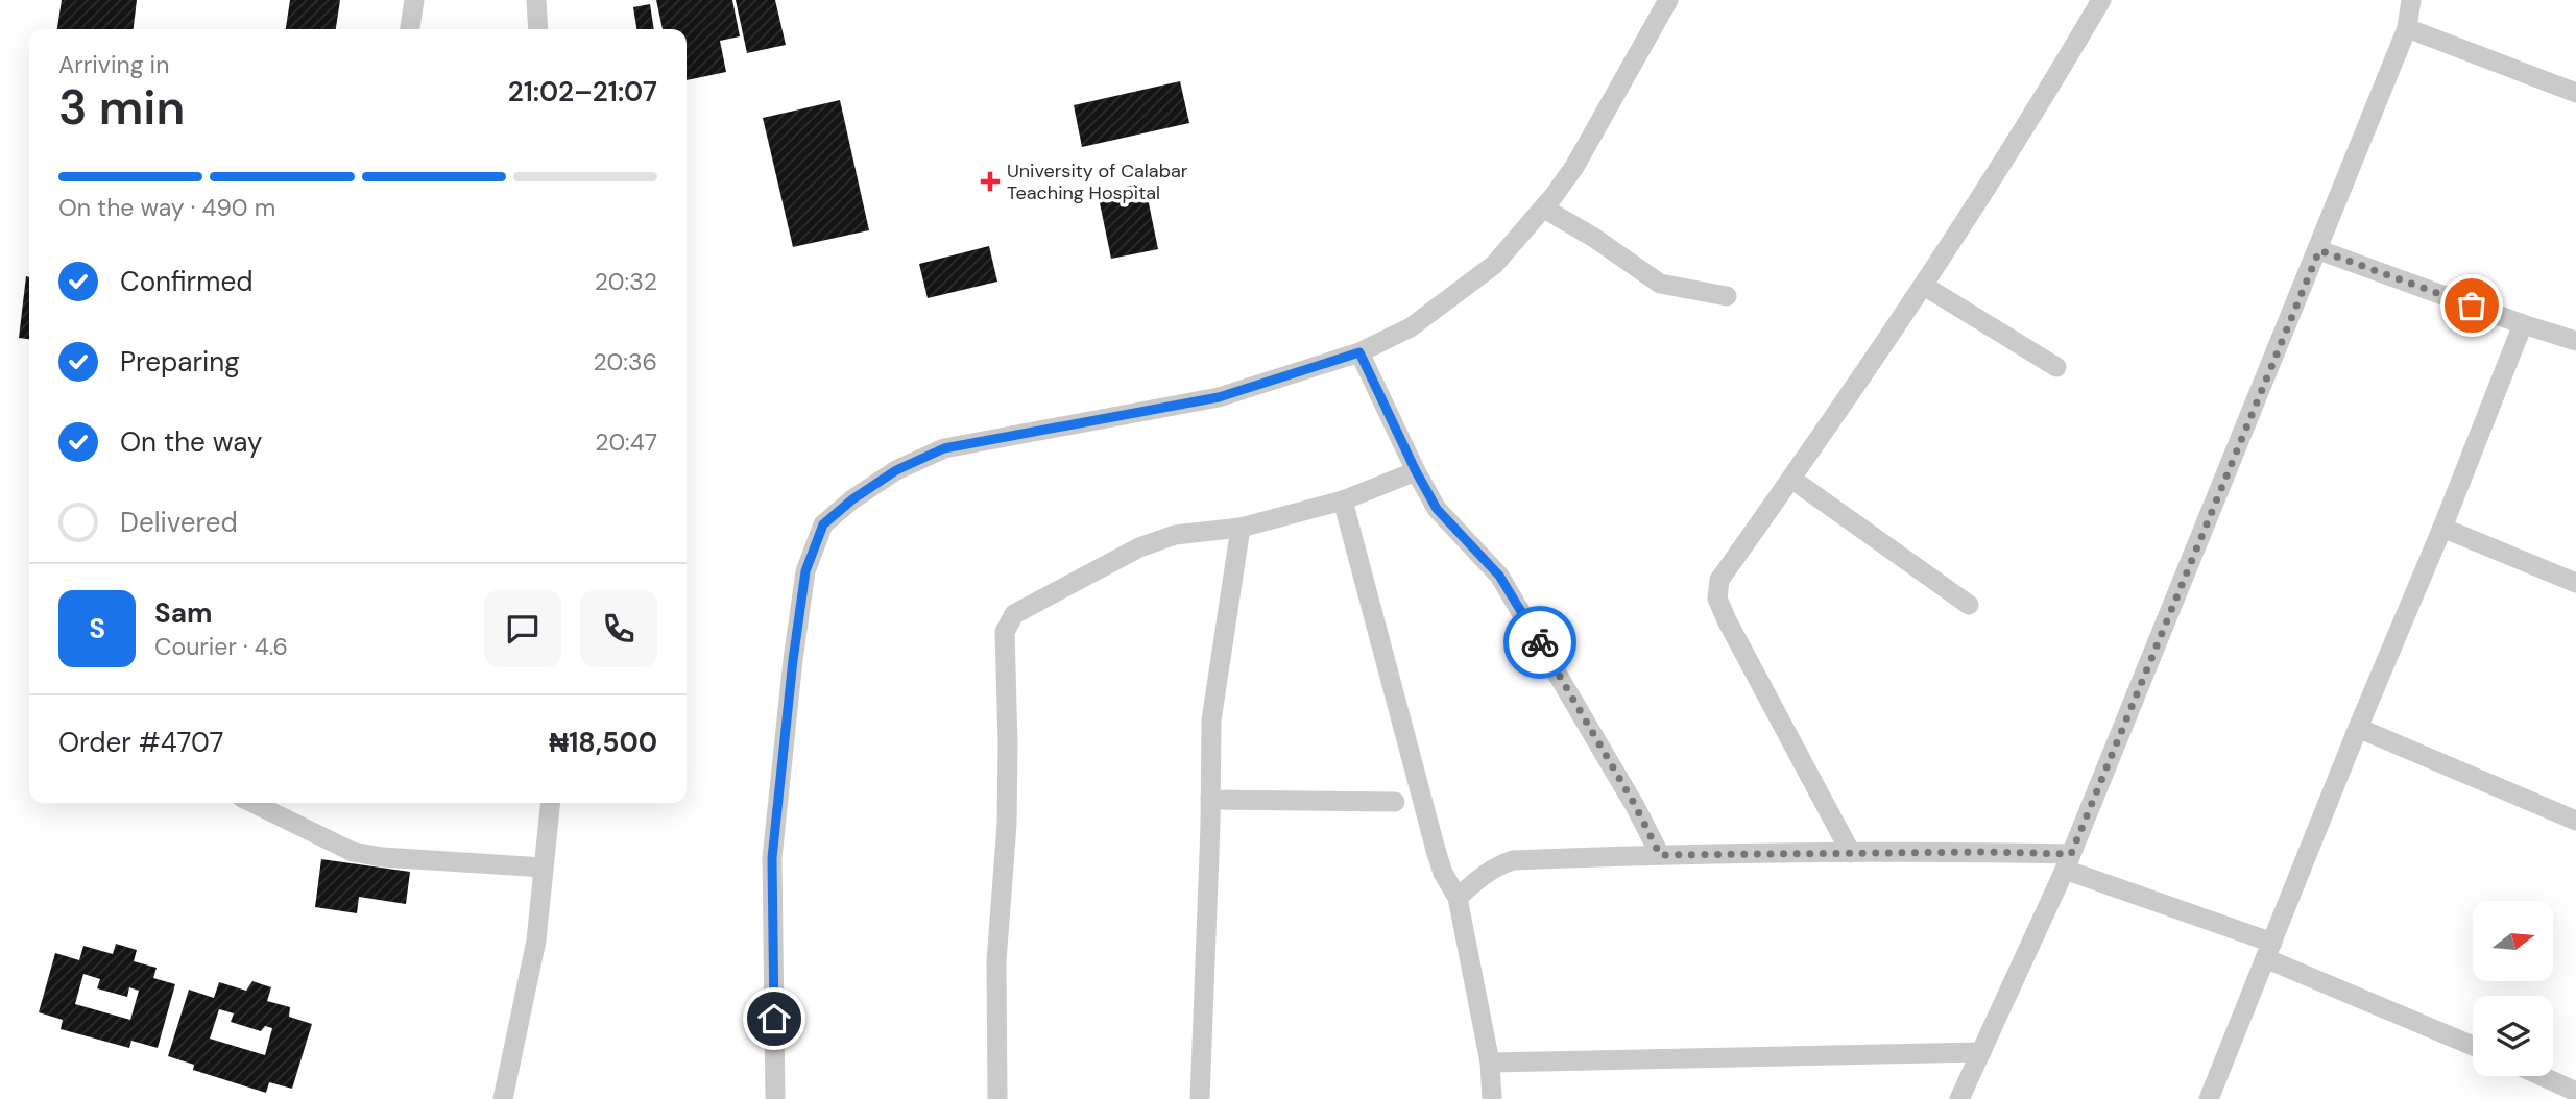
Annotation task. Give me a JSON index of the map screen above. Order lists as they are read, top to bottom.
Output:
{
  "places": {
    "health": ["University of Calabar Teaching Hospital"]
  },
  "north": "right",
  "page": {
    "heading": ["3 min", "Arriving in", "21:02–21:07"],
    "panel": [
      "Sam",
      "Courier · 4.6",
      "Order #4707",
      "₦18,500"
    ],
    "bar": "On the way · 490 m",
    "list": [
      ["Confirmed", "20:32"],
      ["Preparing", "20:36"],
      ["On the way", "20:47"],
      "Delivered"
    ],
    "round": "S"
  }
}
